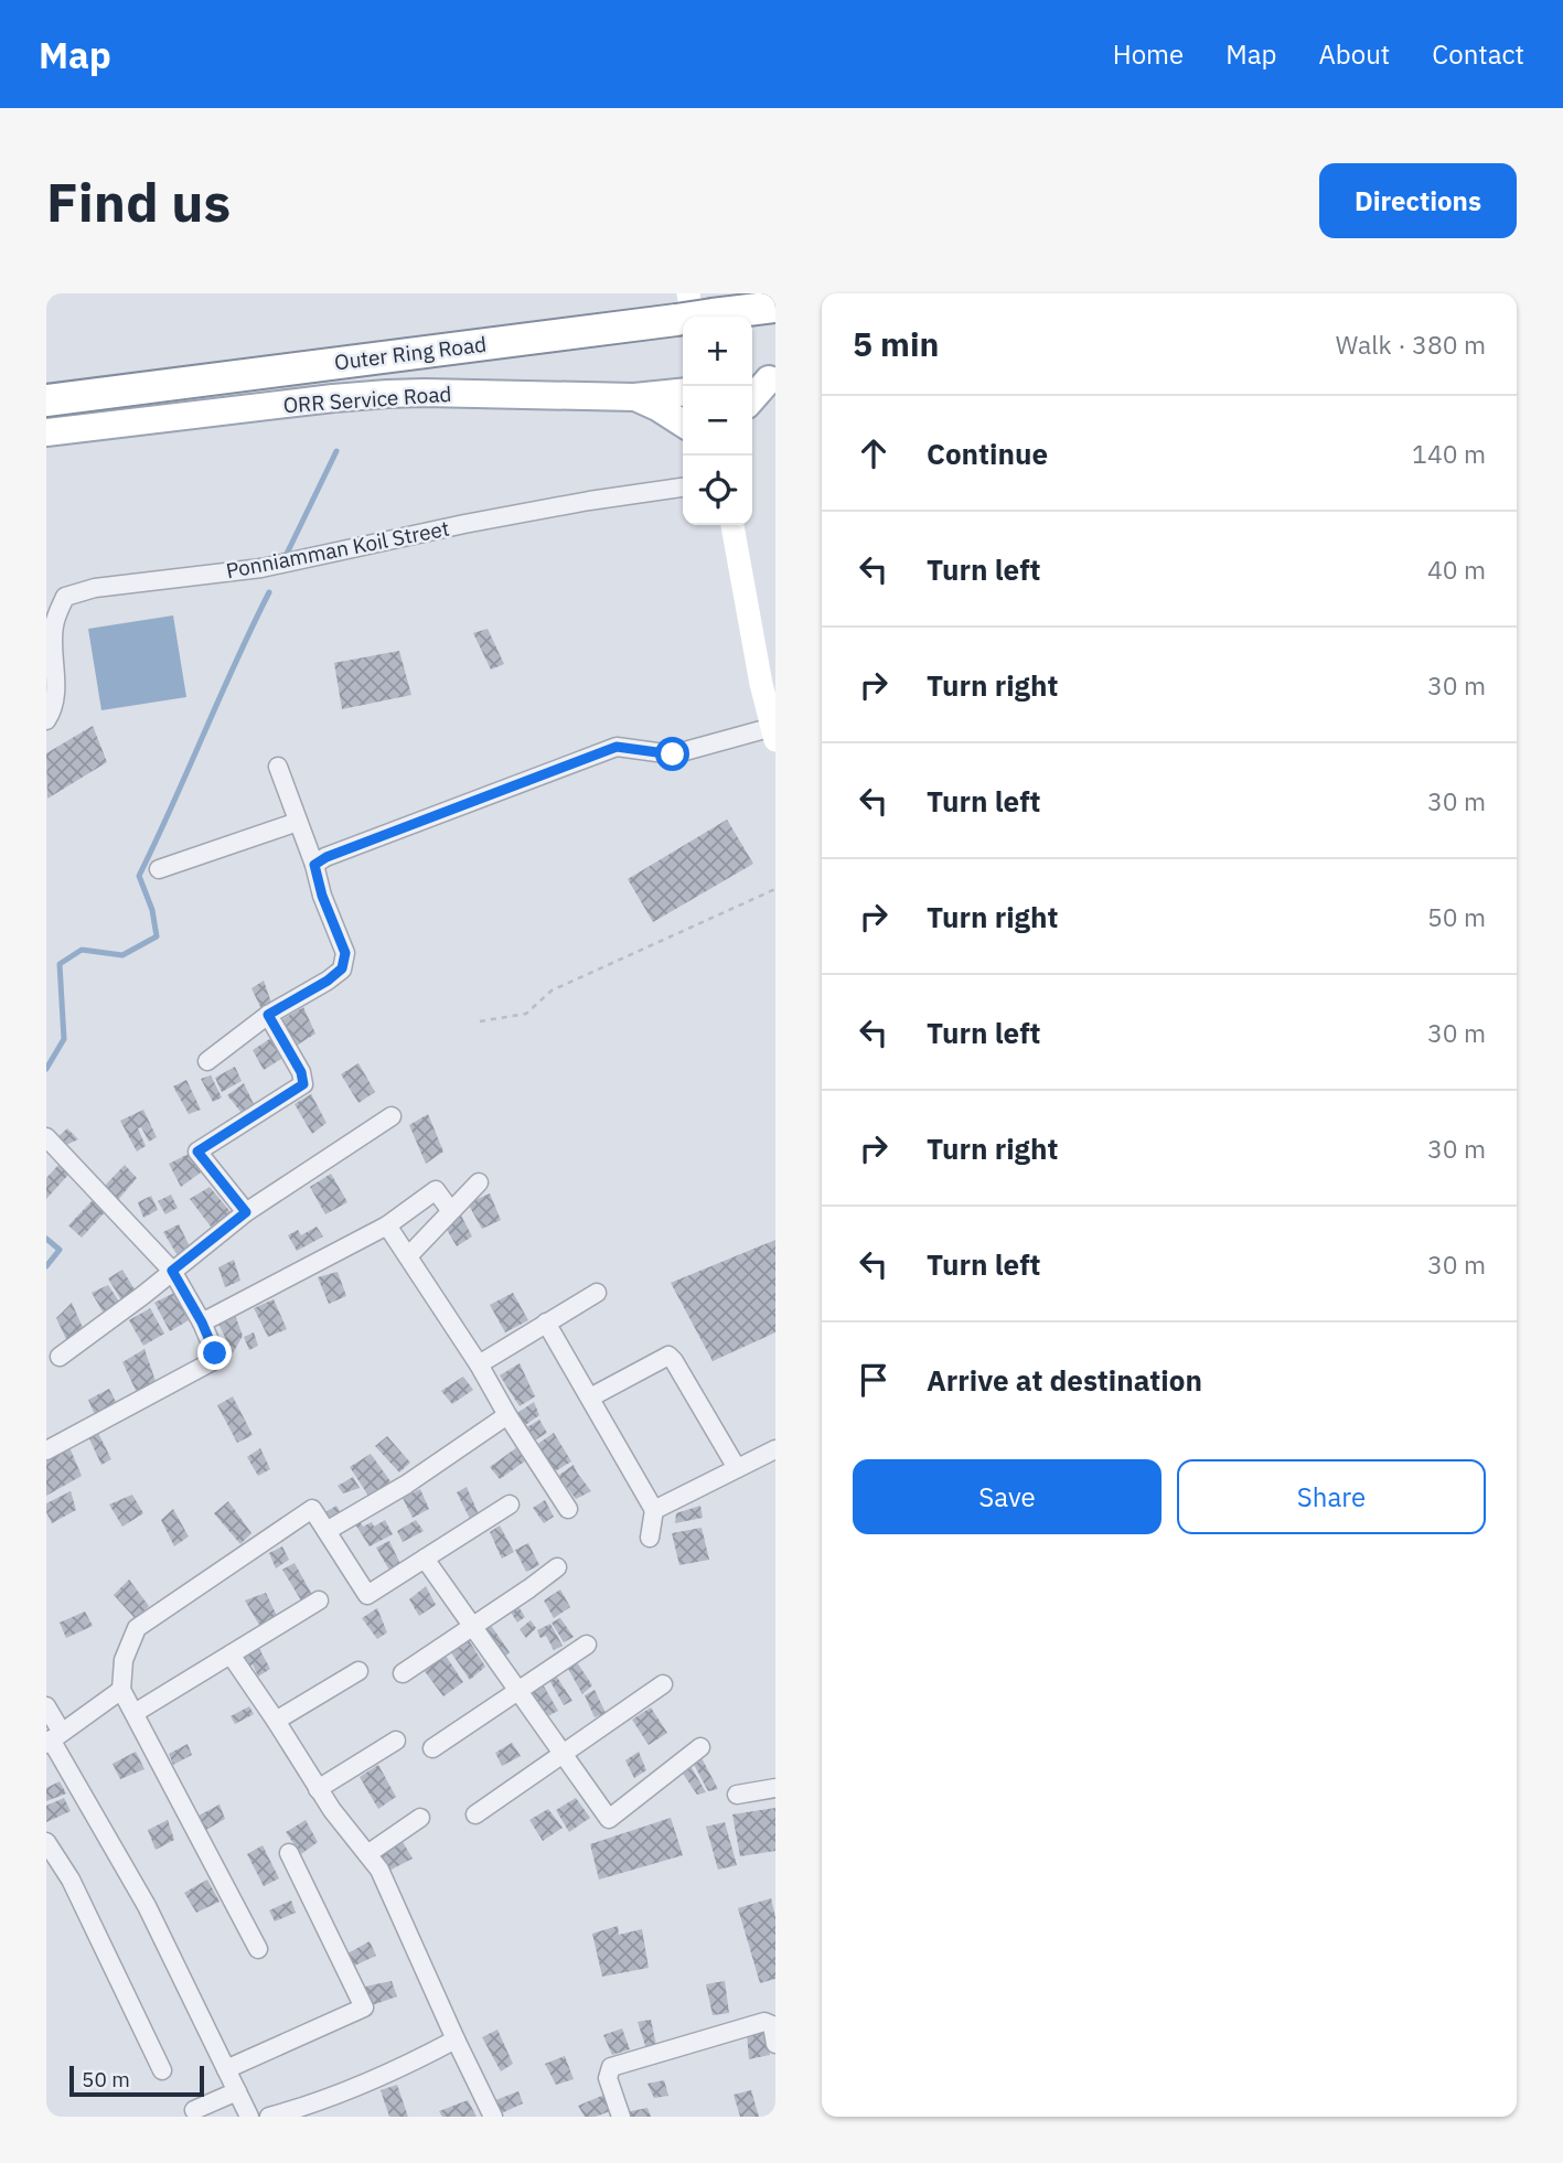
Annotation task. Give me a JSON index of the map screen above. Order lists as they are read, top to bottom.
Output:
{
  "streets": {
    "highway": ["Outer Ring Road"],
    "main road": ["ORR Service Road"],
    "street": ["Ponniamman Koil Street"]
  },
  "scale_bar": "50 m",
  "page": {
    "header": "Map",
    "nav": [
      "Home",
      "Map",
      "About",
      "Contact"
    ],
    "buttons": [
      "Directions",
      ["Save", "Share"]
    ],
    "title": "Find us",
    "heading": ["5 min", "Walk · 380 m"],
    "map_buttons": ["+", "−"],
    "list": [
      ["Continue", "140 m"],
      ["Turn left", "40 m"],
      ["Turn right", "30 m"],
      ["Turn left", "30 m"],
      ["Turn right", "50 m"],
      ["Turn left", "30 m"],
      ["Turn right", "30 m"],
      ["Turn left", "30 m"],
      "Arrive at destination"
    ],
    "scale": "50 m"
  }
}
